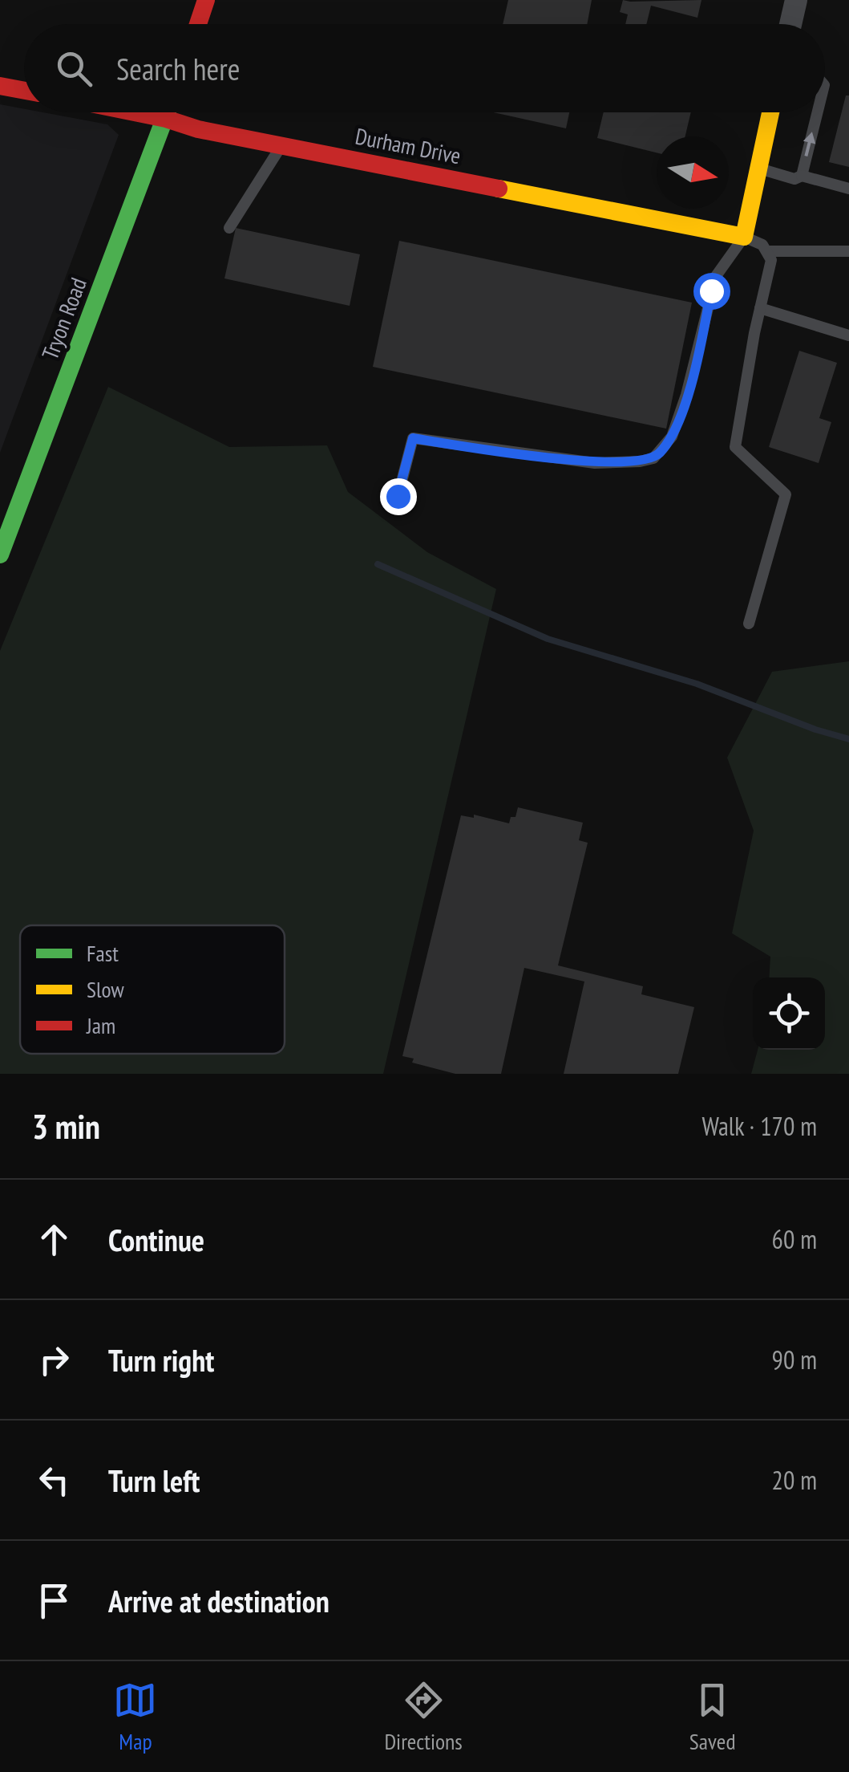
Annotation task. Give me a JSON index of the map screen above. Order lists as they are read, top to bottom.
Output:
{
  "streets": {
    "street": ["Durham Drive", "Tryon Road"]
  },
  "crossings": [
    ["Durham Drive", "Tryon Road"]
  ],
  "legend": ["Fast", "Slow", "Jam"],
  "north": "right",
  "page": {
    "search": "Search here",
    "heading": ["3 min", "Walk · 170 m"],
    "list": [
      ["Continue", "60 m"],
      ["Turn right", "90 m"],
      ["Turn left", "20 m"],
      "Arrive at destination"
    ],
    "nav": ["Map", "Directions", "Saved"]
  }
}
